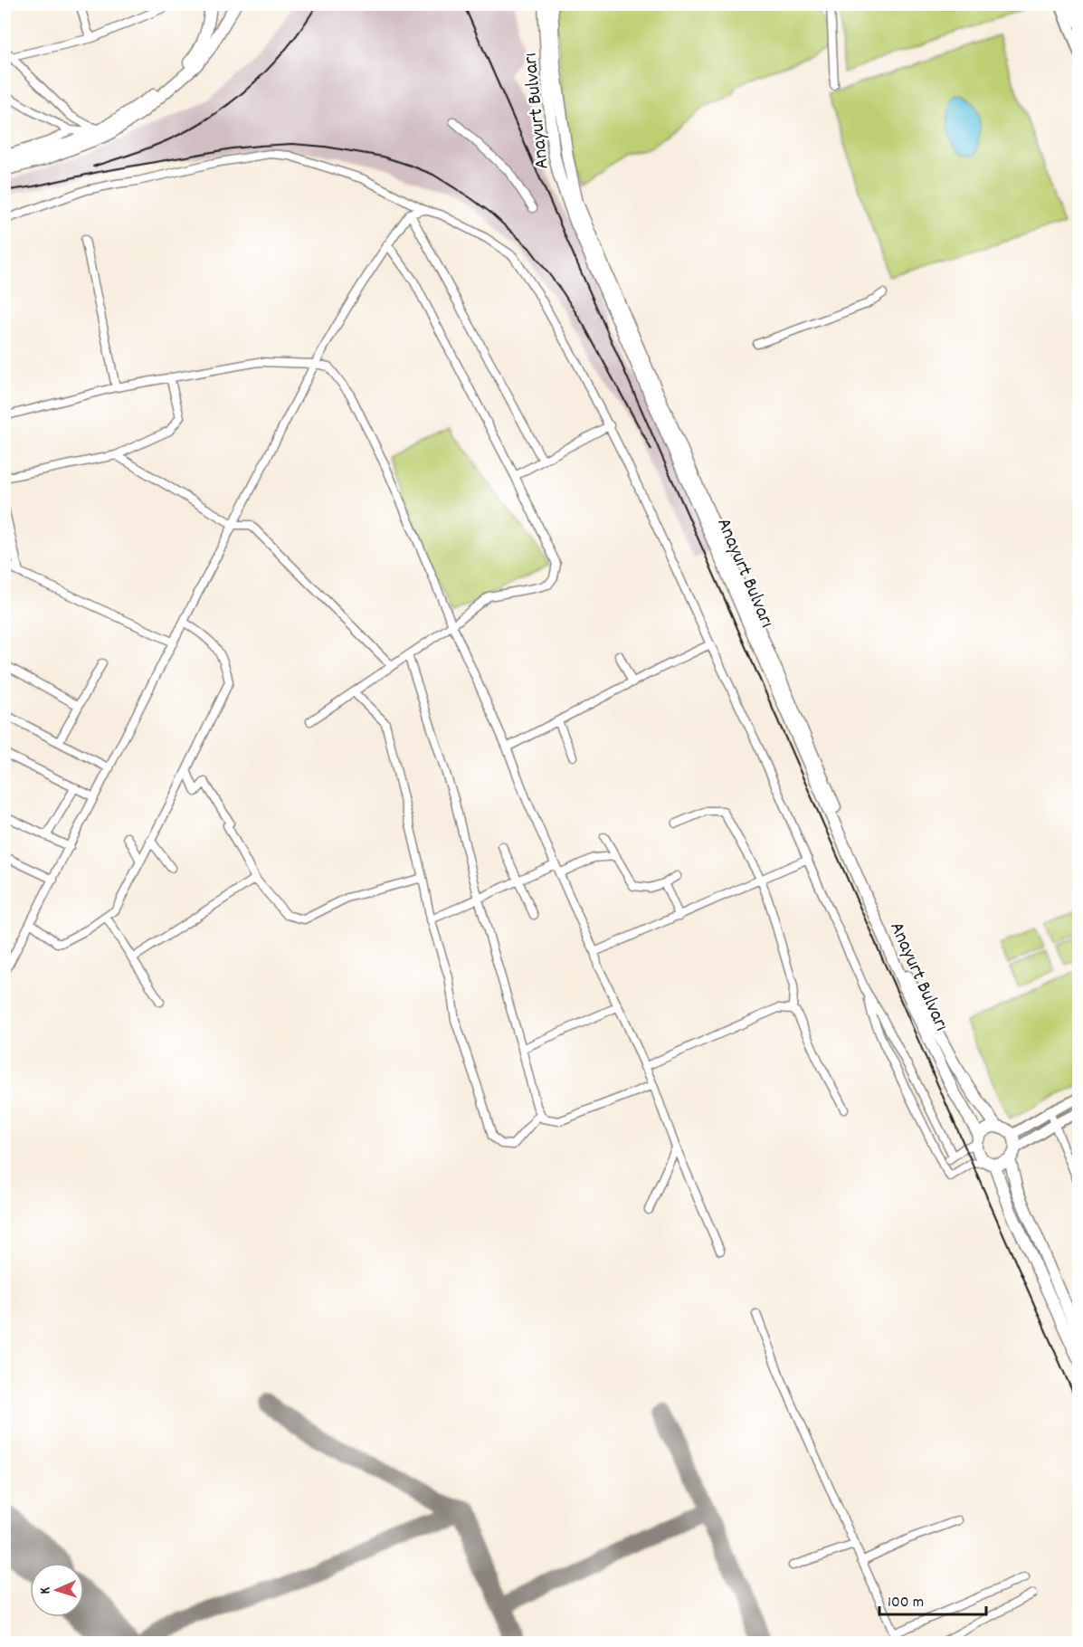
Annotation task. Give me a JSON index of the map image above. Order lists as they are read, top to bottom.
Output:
{
  "streets": {
    "main road": ["Anayurt Bulvarı"]
  },
  "scale_bar": "100 m",
  "north": "left"
}
